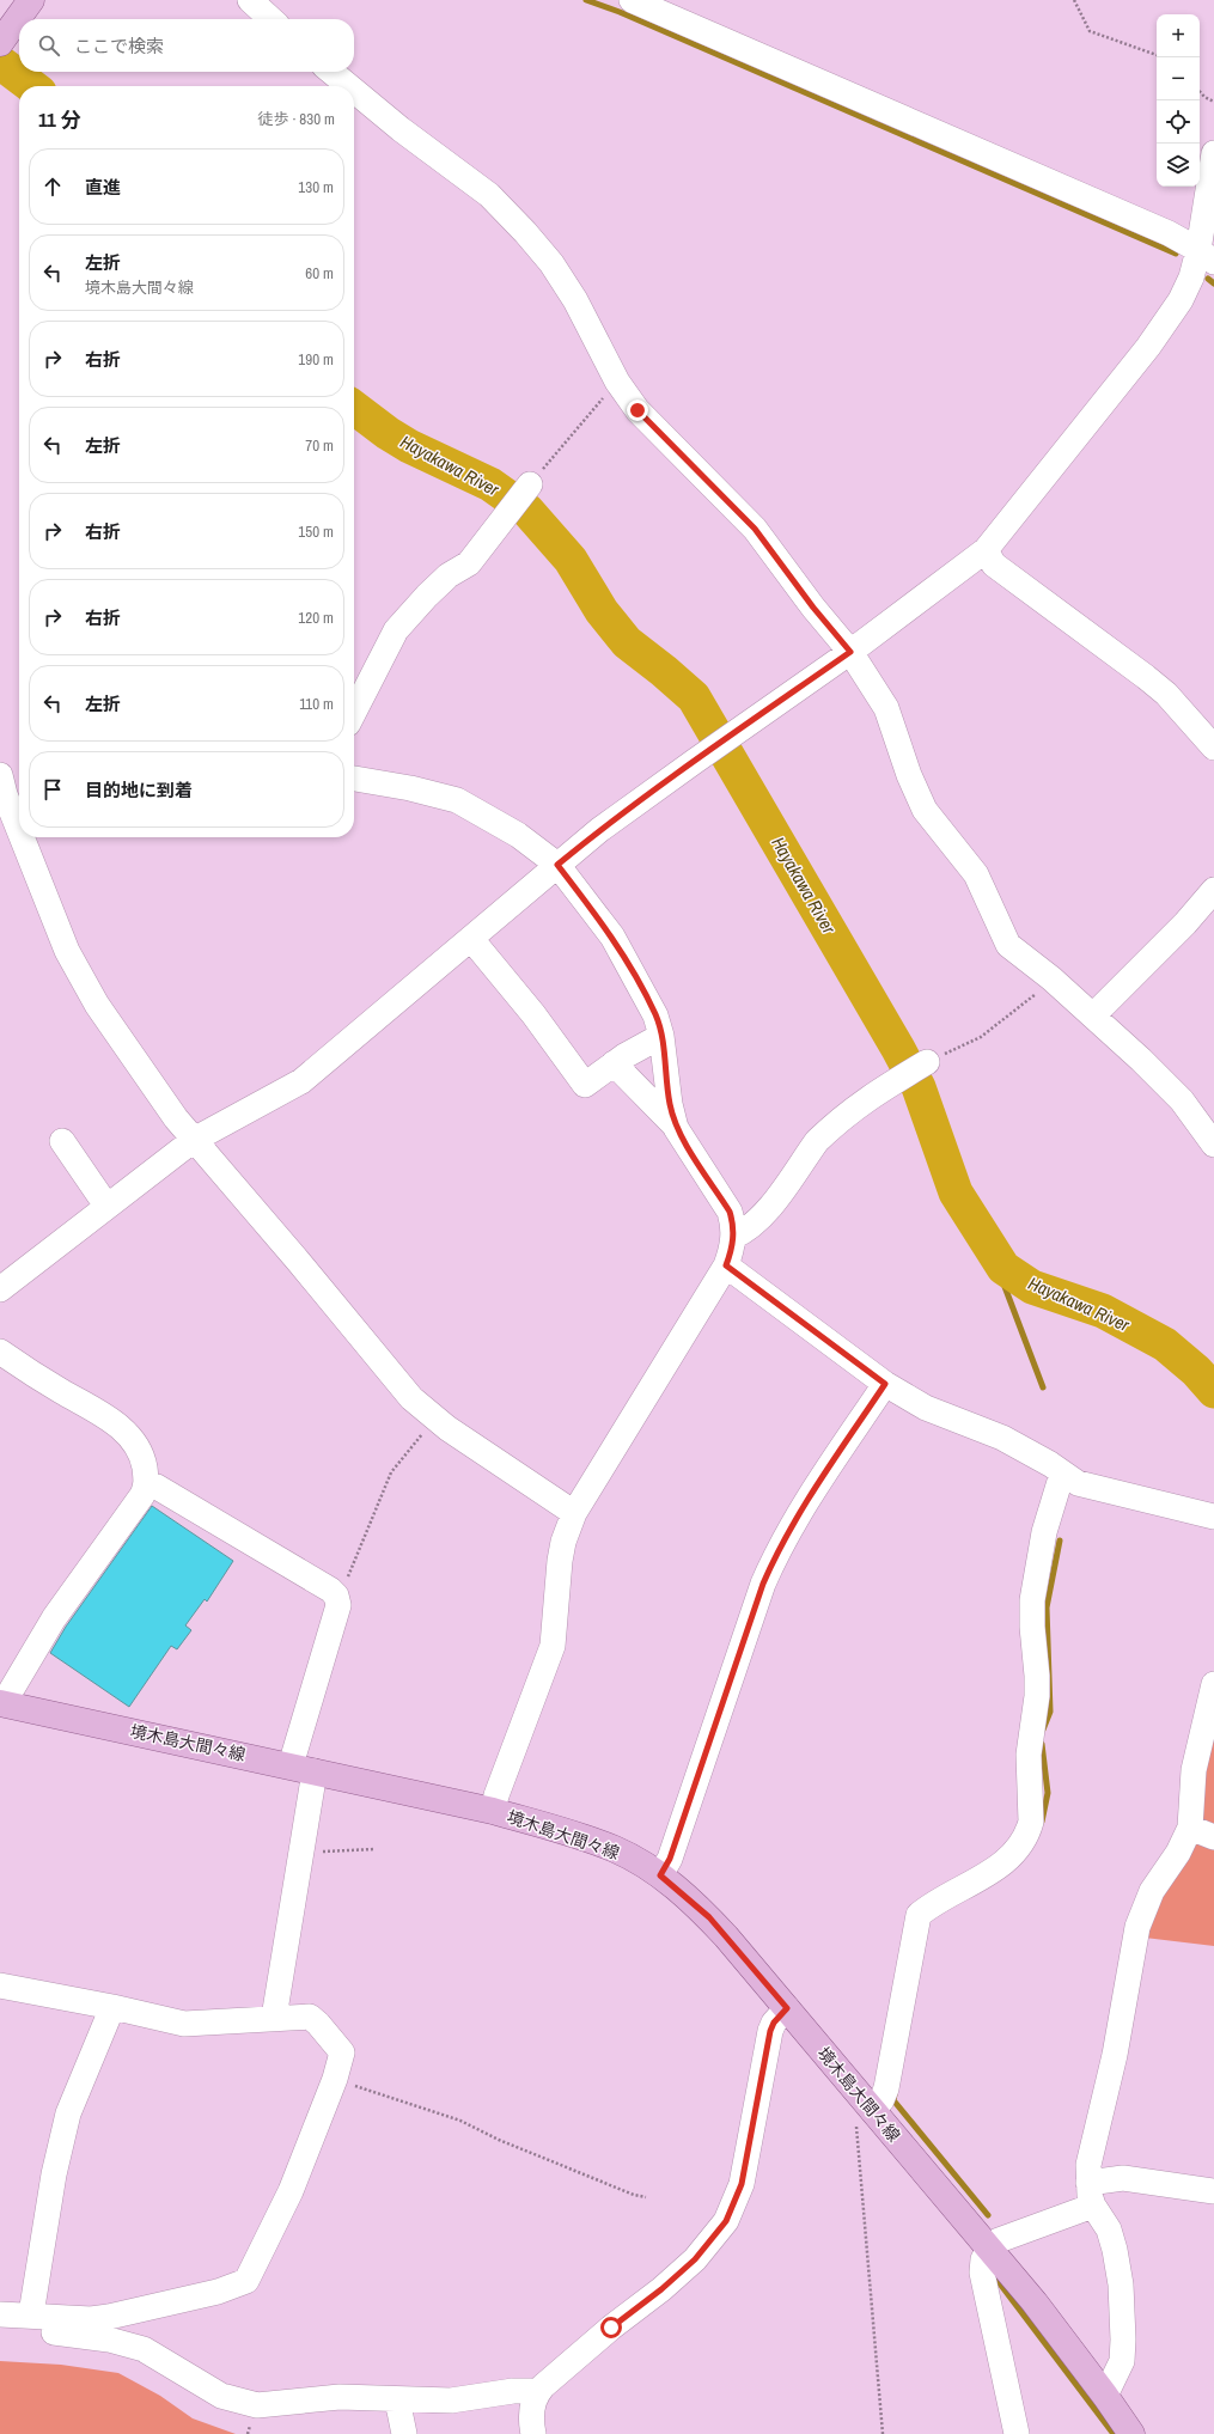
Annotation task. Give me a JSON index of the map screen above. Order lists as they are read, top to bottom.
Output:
{
  "streets": {
    "main road": ["境木島大間々線"]
  },
  "water": ["Hayakawa River"],
  "page": {
    "map_buttons": ["+", "−"],
    "search": "ここで検索",
    "heading": ["11 分", "徒歩 · 830 m"],
    "list": [
      ["直進", "130 m"],
      ["左折", "境木島大間々線", "60 m"],
      ["右折", "190 m"],
      ["左折", "70 m"],
      ["右折", "150 m"],
      ["右折", "120 m"],
      ["左折", "110 m"],
      "目的地に到着"
    ]
  }
}
